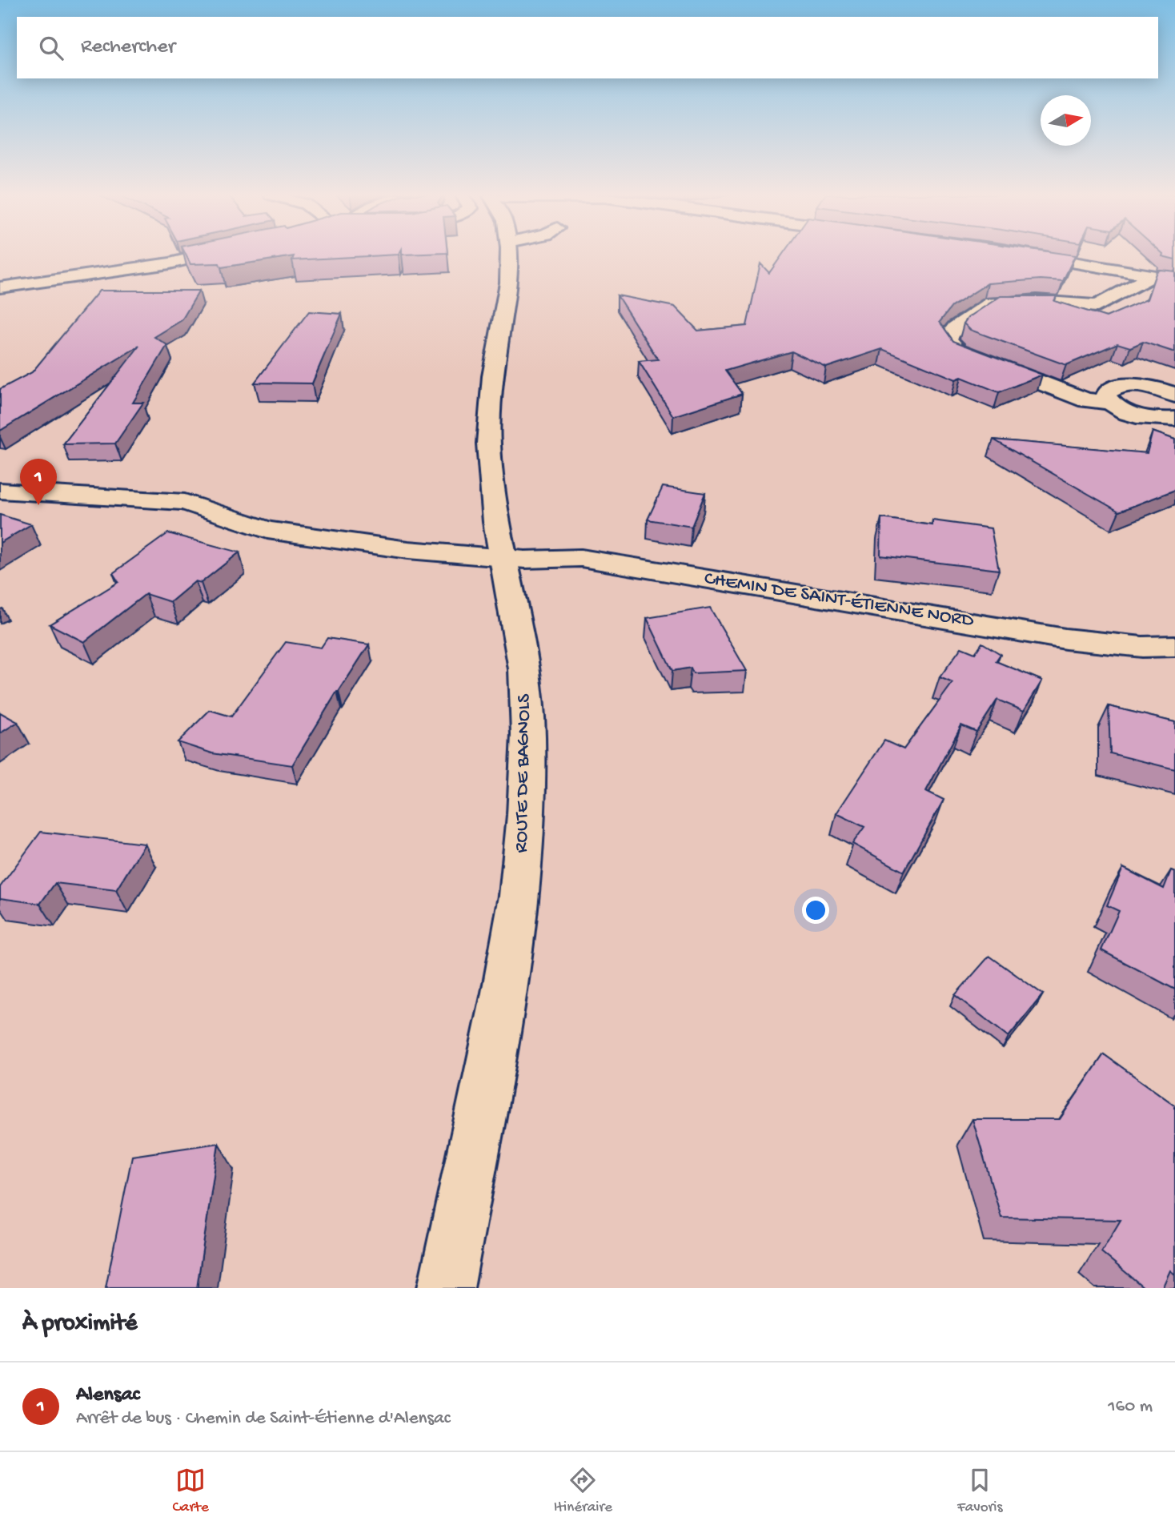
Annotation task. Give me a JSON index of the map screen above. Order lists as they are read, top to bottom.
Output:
{
  "streets": {
    "street": ["CHEMIN DE SAINT-ÉTIENNE NORD", "ROUTE DE BAGNOLS"]
  },
  "crossings": [
    ["CHEMIN DE SAINT-ÉTIENNE NORD", "ROUTE DE BAGNOLS"]
  ],
  "north": "right",
  "page": {
    "search": "Rechercher",
    "pins": "1",
    "heading": "À proximité",
    "list": [
      {
        "mark": "1",
        "name": "Alensac",
        "note": "Arrêt de bus · Chemin de Saint-Étienne d'Alensac",
        "value": "160 m"
      }
    ],
    "nav": ["Carte", "Itinéraire", "Favoris"]
  }
}
